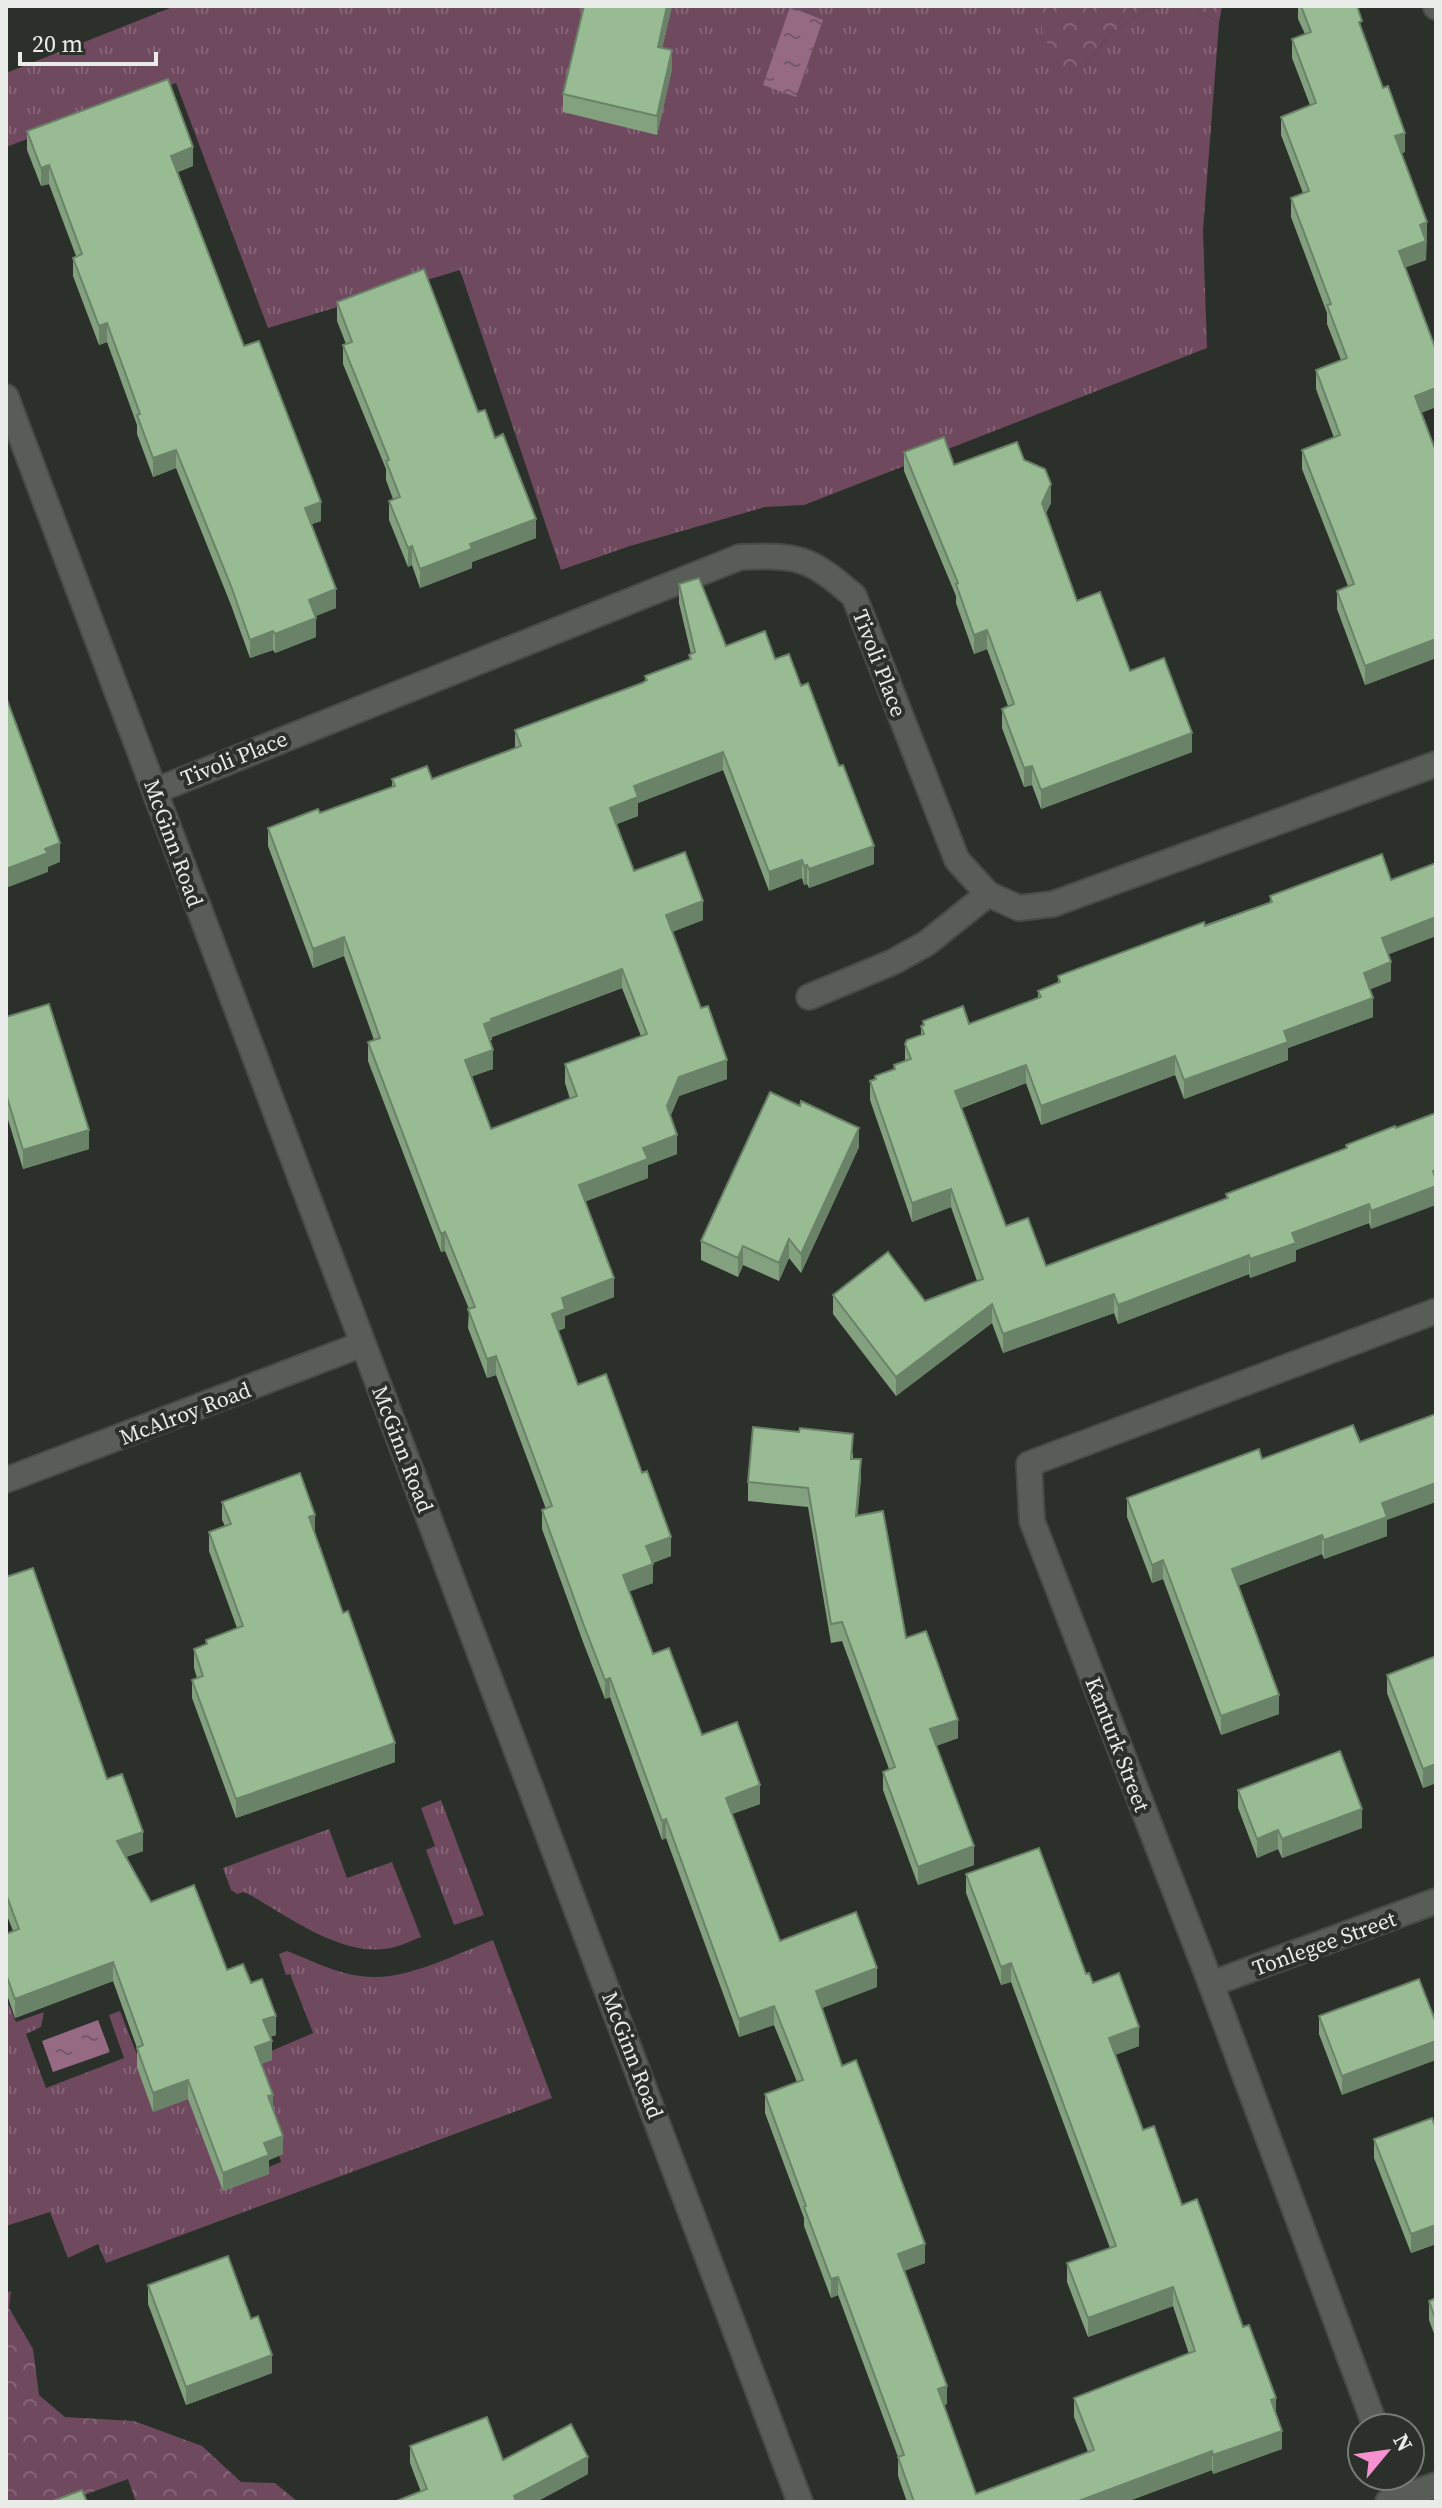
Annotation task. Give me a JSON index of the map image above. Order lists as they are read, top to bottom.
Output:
{
  "streets": {
    "street": [
      "Tivoli Place",
      "McGinn Road",
      "McAlroy Road",
      "Kanturk Street",
      "Tonlegee Street"
    ]
  },
  "crossings": [
    ["Tivoli Place", "McGinn Road"],
    ["McGinn Road", "McAlroy Road"],
    ["Kanturk Street", "Tonlegee Street"]
  ],
  "scale_bar": "20 m",
  "north": "top right"
}
